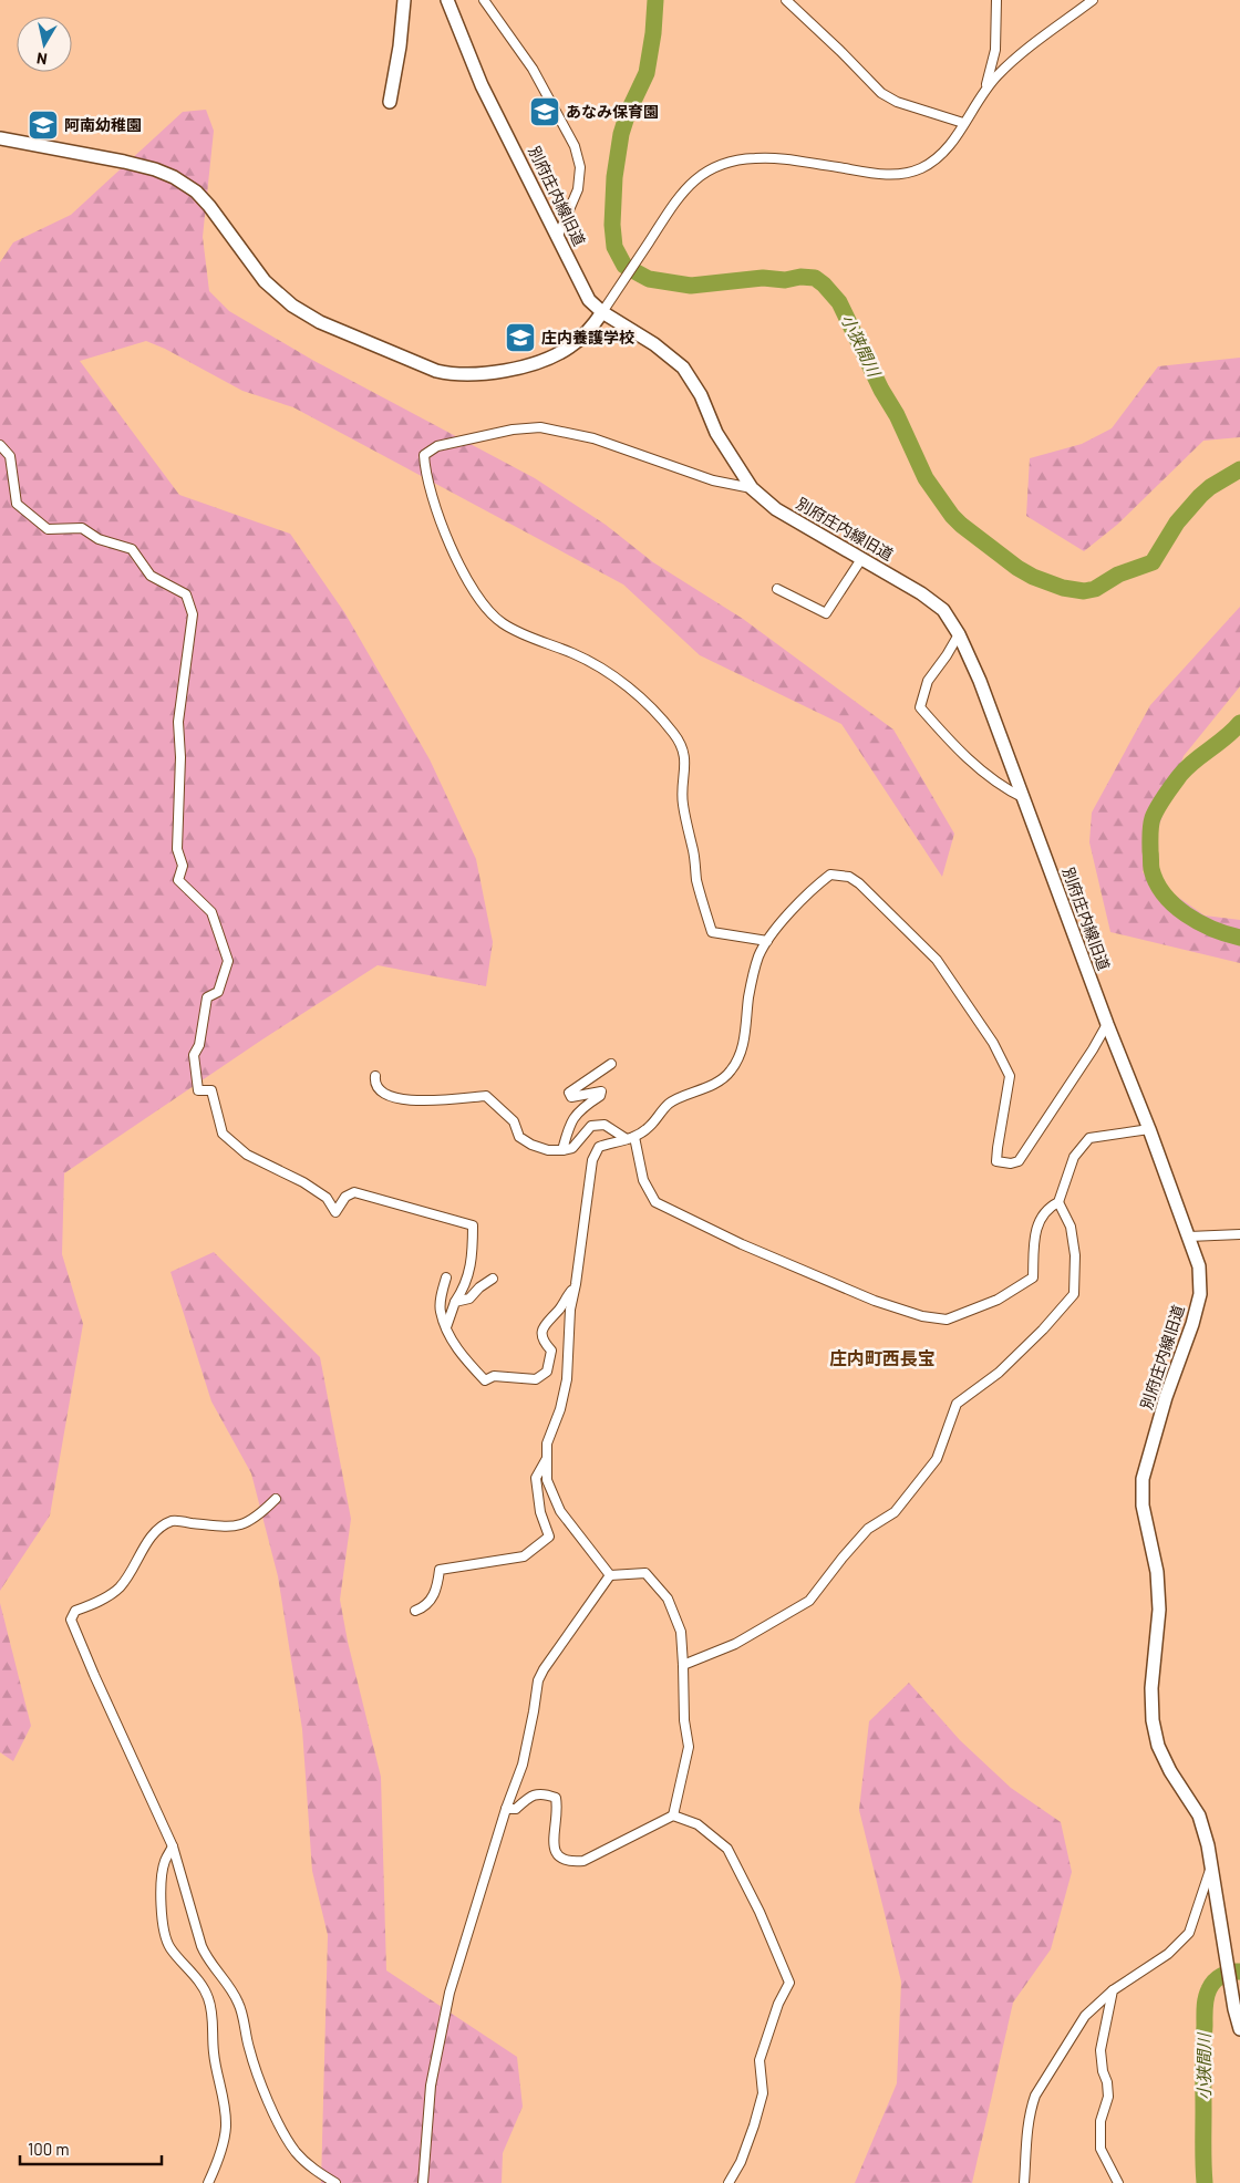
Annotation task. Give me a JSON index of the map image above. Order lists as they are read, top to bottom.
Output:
{
  "streets": {
    "street": ["別府庄内線旧道"]
  },
  "districts": ["庄内町西長宝"],
  "water": ["小狭間川"],
  "places": {
    "school or university": ["あなみ保育園", "阿南幼稚園", "庄内養護学校"]
  },
  "scale_bar": "100 m",
  "north": "bottom"
}
